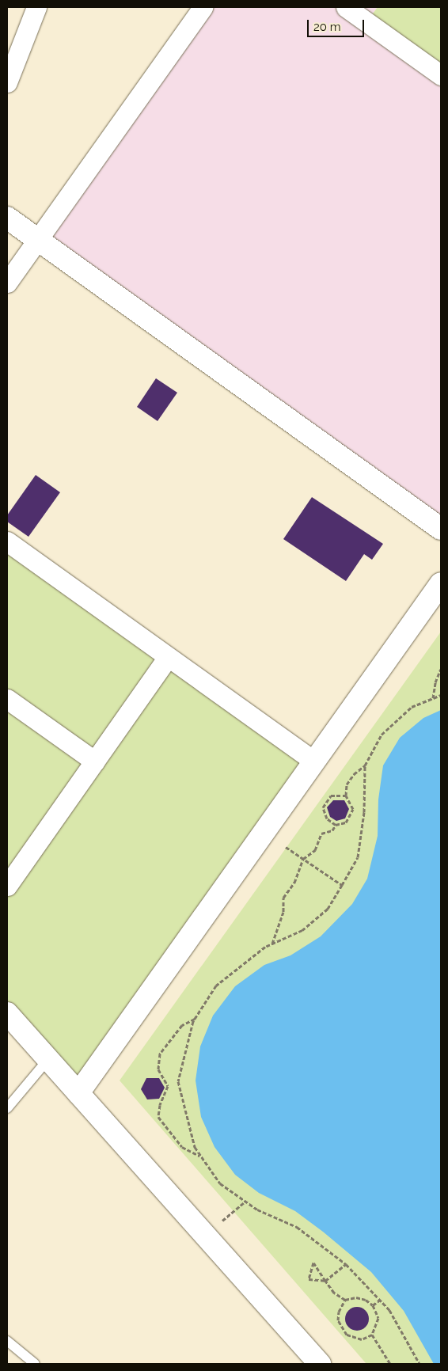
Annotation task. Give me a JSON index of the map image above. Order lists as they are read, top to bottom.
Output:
{
  "scale_bar": "20 m"
}
